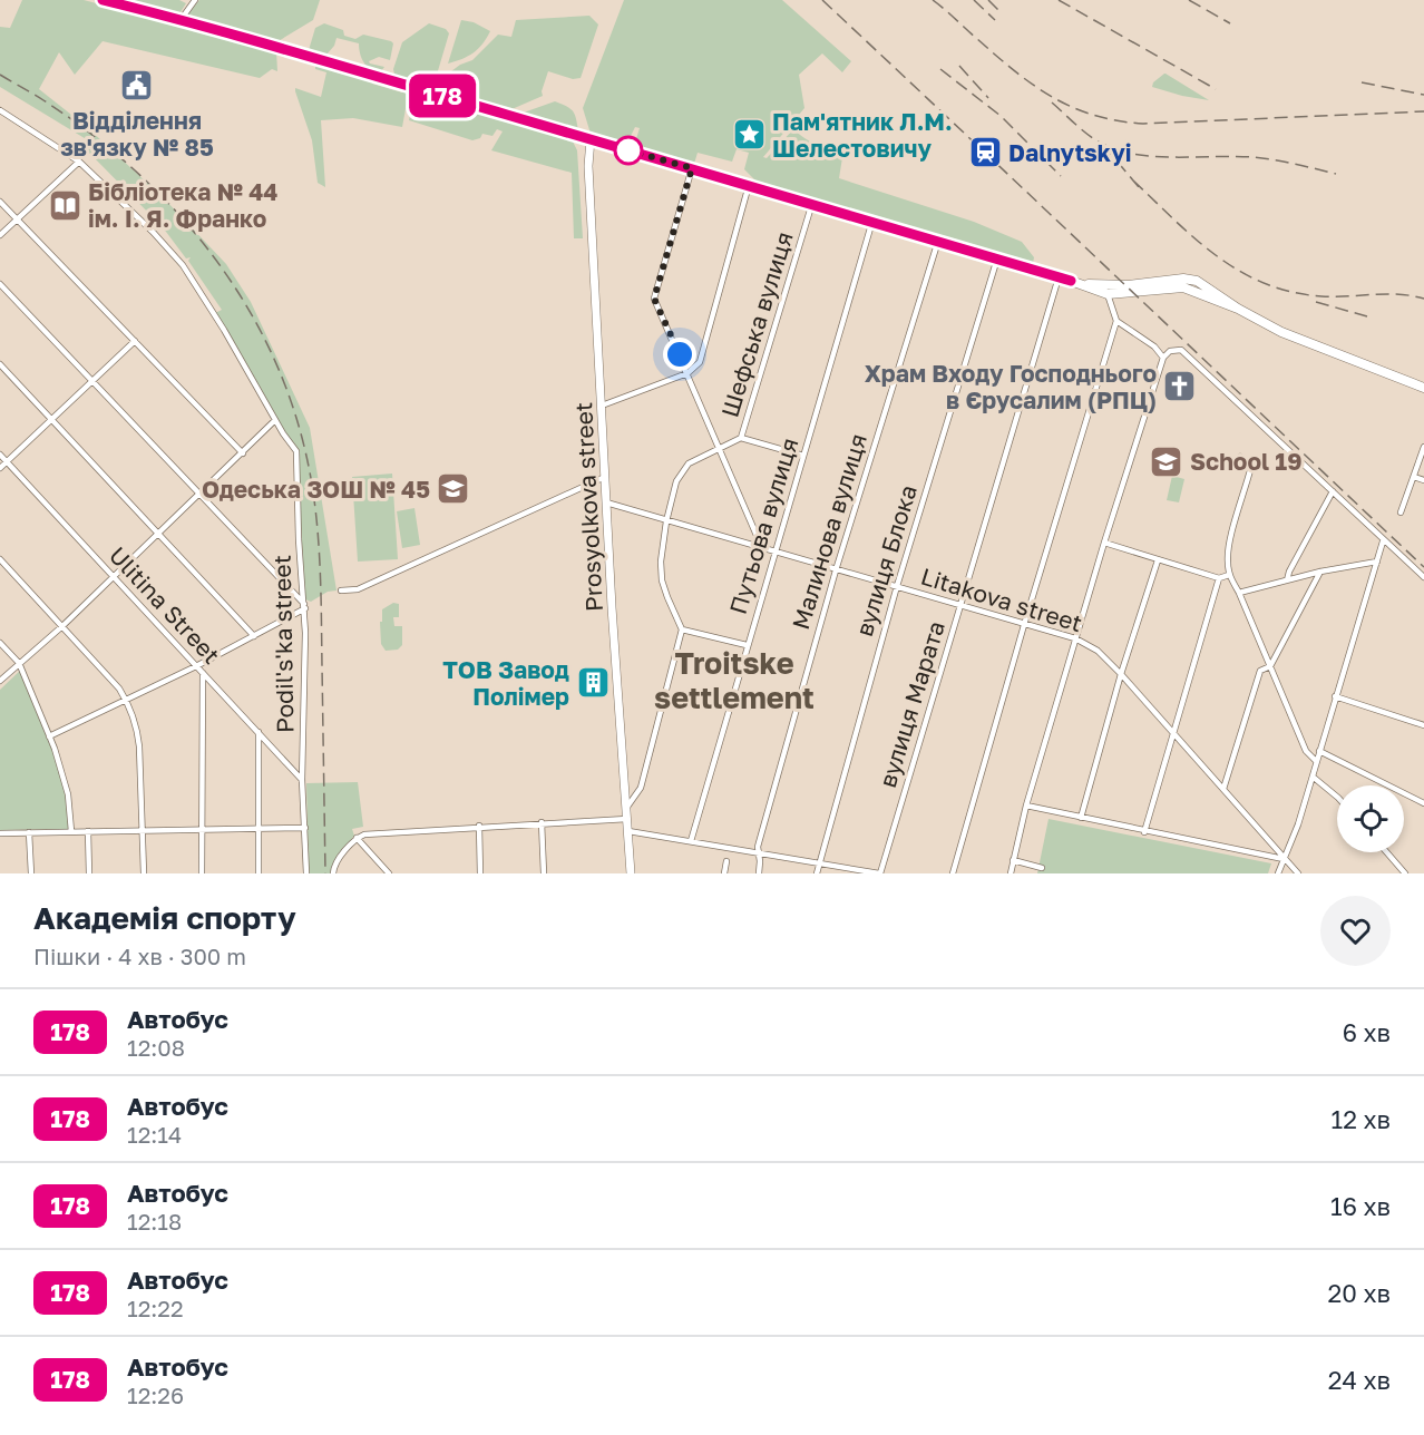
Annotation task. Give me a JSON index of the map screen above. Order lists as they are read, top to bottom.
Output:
{
  "streets": {
    "street": [
      "Шефська вулиця",
      "Prosyolkova street",
      "Путьова вулиця",
      "Малинова вулиця",
      "вулиця Блока",
      "Litakova street",
      "Ulitina Street",
      "Podil's'ka street",
      "вулиця Марата"
    ]
  },
  "crossings": [
    ["Шефська вулиця", "Litakova street"],
    ["Prosyolkova street", "Litakova street"],
    ["Путьова вулиця", "Litakova street"],
    ["Малинова вулиця", "Litakova street"],
    ["вулиця Блока", "Litakova street"],
    ["Litakova street", "вулиця Марата"],
    ["Ulitina Street", "Podil's'ka street"]
  ],
  "districts": ["Troitske settlement"],
  "places": {
    "public building": ["Відділення зв'язку № 85"],
    "place": ["Пам'ятник Л.М. Шелестовичу"],
    "station": ["Dalnytskyi"],
    "library": ["Бібліотека № 44 ім. І. Я. Франко"],
    "church": ["Храм Входу Господнього в Єрусалим (РПЦ)"],
    "school or university": ["School 19", "Одеська ЗОШ № 45"],
    "building": ["ТОВ Завод Полімер"]
  },
  "lines": ["bus line 178"],
  "page": {
    "on_map": "178",
    "heading": ["Академія спорту", "Пішки · 4 хв · 300 m"],
    "list": [
      {
        "mark": "178",
        "name": "Автобус",
        "note": "12:08",
        "value": "6 хв"
      },
      {
        "mark": "178",
        "name": "Автобус",
        "note": "12:14",
        "value": "12 хв"
      },
      {
        "mark": "178",
        "name": "Автобус",
        "note": "12:18",
        "value": "16 хв"
      },
      {
        "mark": "178",
        "name": "Автобус",
        "note": "12:22",
        "value": "20 хв"
      },
      {
        "mark": "178",
        "name": "Автобус",
        "note": "12:26",
        "value": "24 хв"
      }
    ]
  }
}
